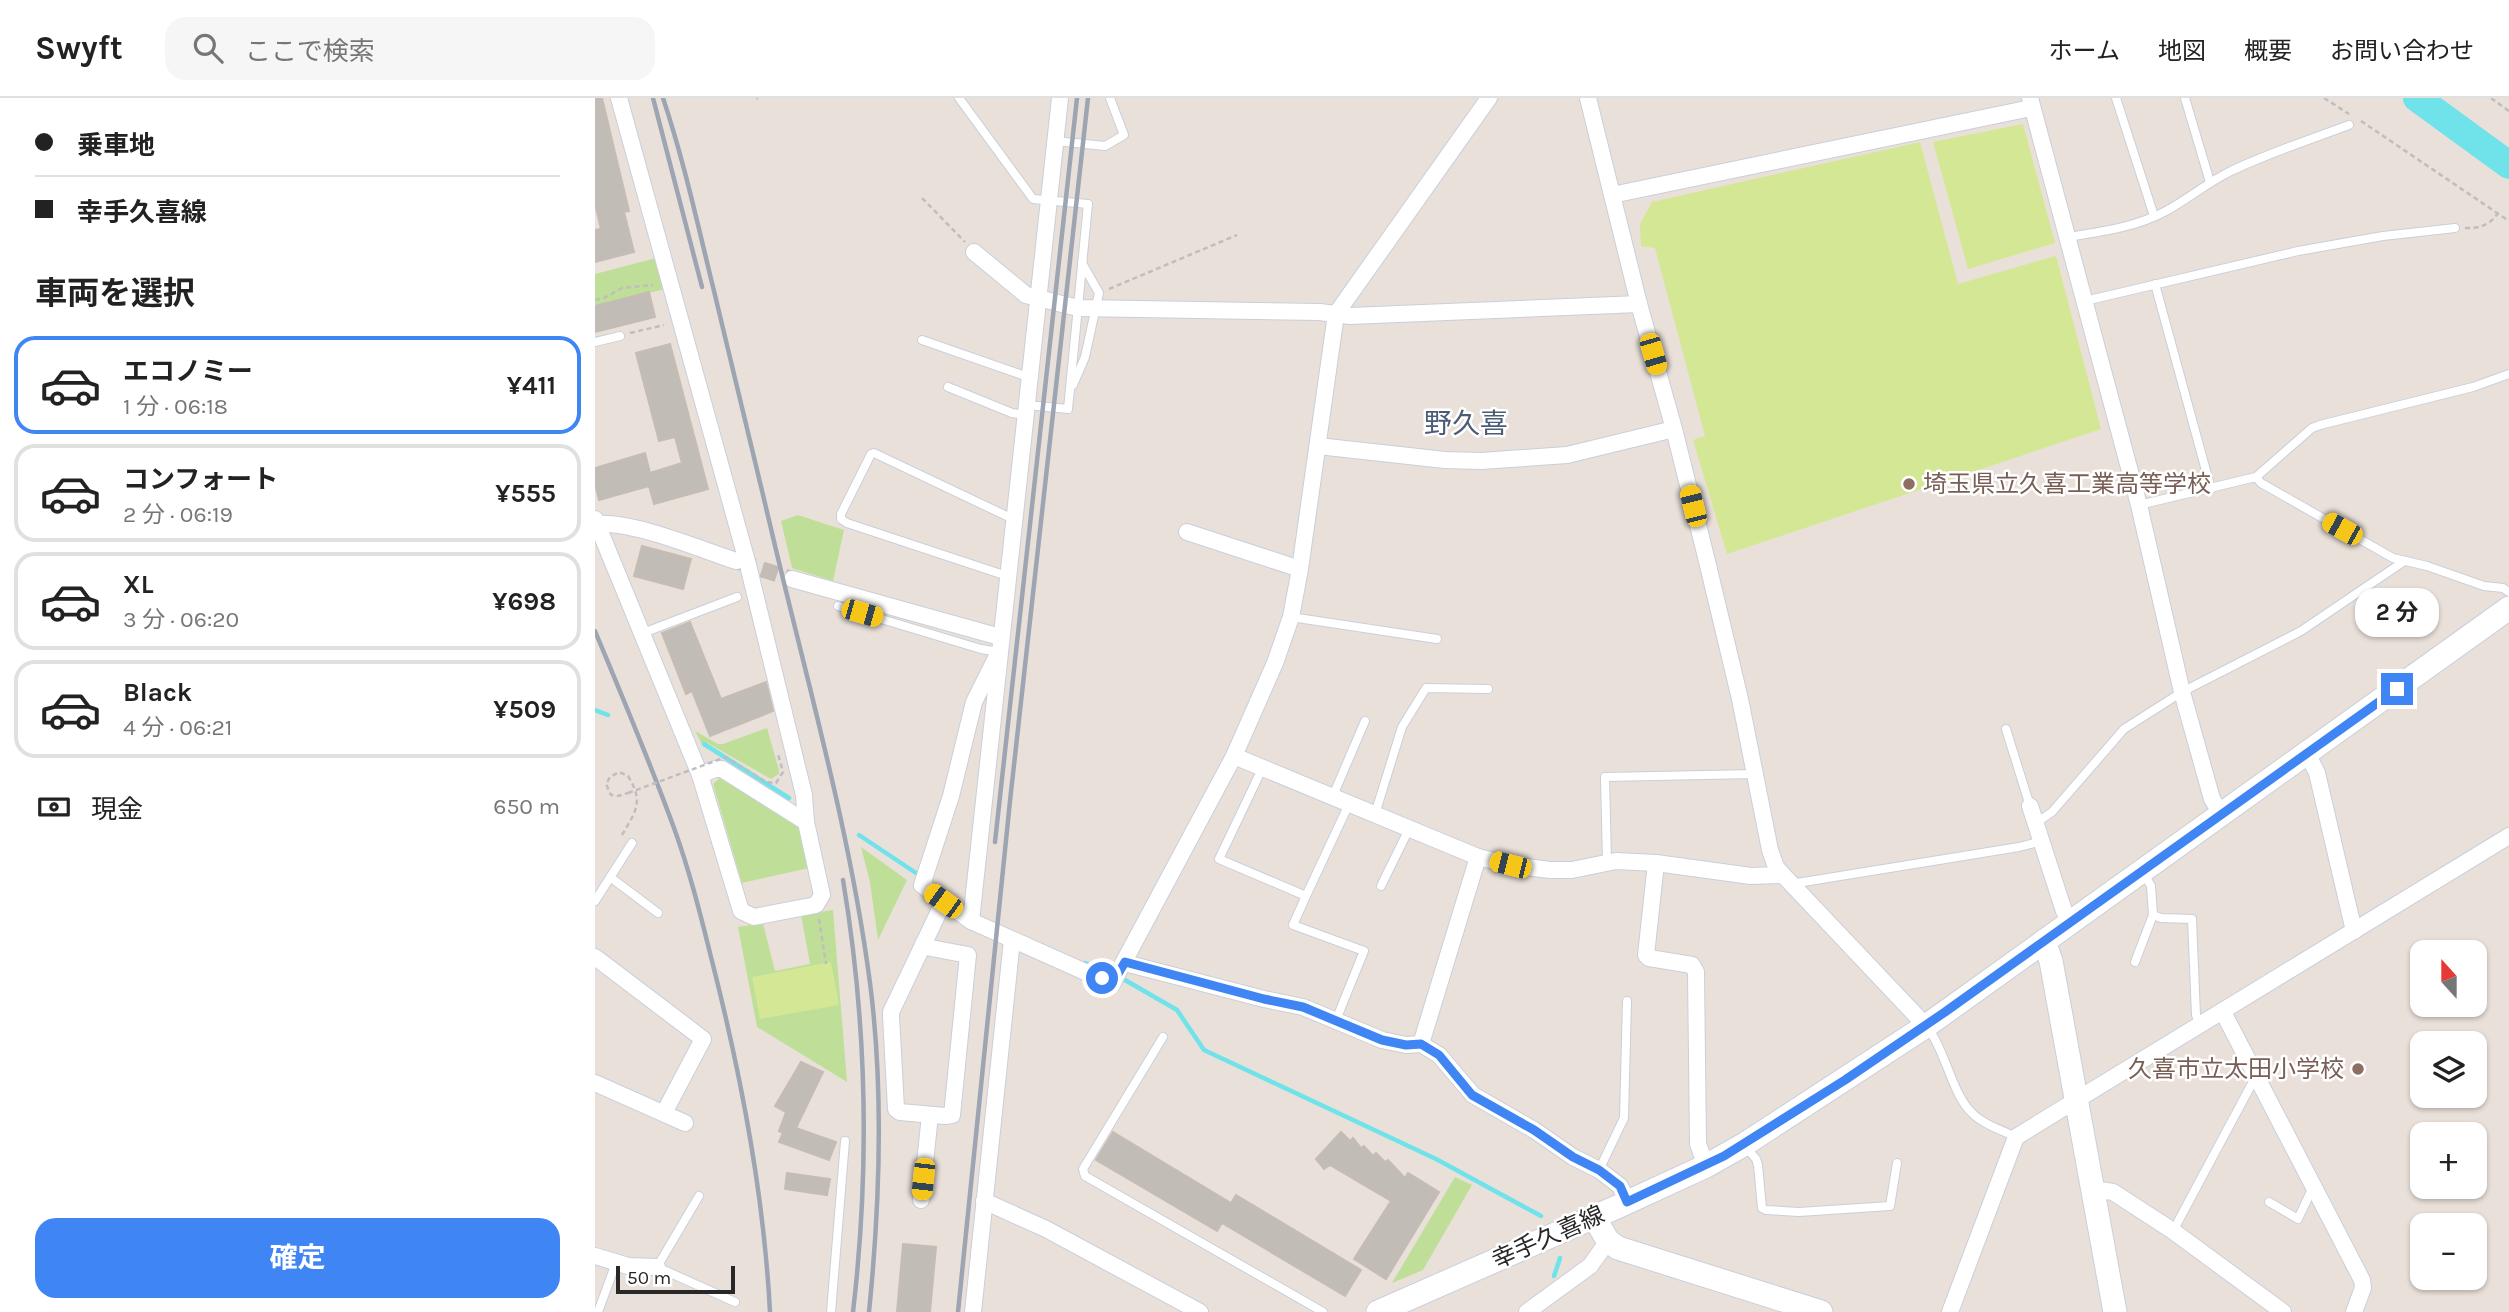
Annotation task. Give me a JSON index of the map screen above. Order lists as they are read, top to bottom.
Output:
{
  "streets": {
    "main road": ["幸手久喜線"]
  },
  "districts": ["野久喜"],
  "places": ["埼玉県立久喜工業高等学校", "久喜市立太田小学校"],
  "scale_bar": "50 m",
  "north": "top",
  "page": {
    "header": "Swyft",
    "search": "ここで検索",
    "nav": [
      "ホーム",
      "地図",
      "概要",
      "お問い合わせ"
    ],
    "banner": ["乗車地", "幸手久喜線"],
    "heading": "車両を選択",
    "list": [
      {
        "name": "エコノミー",
        "note": "1 分 · 06:18",
        "value": "¥411"
      },
      {
        "name": "コンフォート",
        "note": "2 分 · 06:19",
        "value": "¥555"
      },
      {
        "name": "XL",
        "note": "3 分 · 06:20",
        "value": "¥698"
      },
      {
        "name": "Black",
        "note": "4 分 · 06:21",
        "value": "¥509"
      }
    ],
    "bubble": "2 分",
    "pay": ["現金", "650 m"],
    "map_buttons": ["+", "−"],
    "buttons": "確定",
    "scale": "50 m"
  }
}
